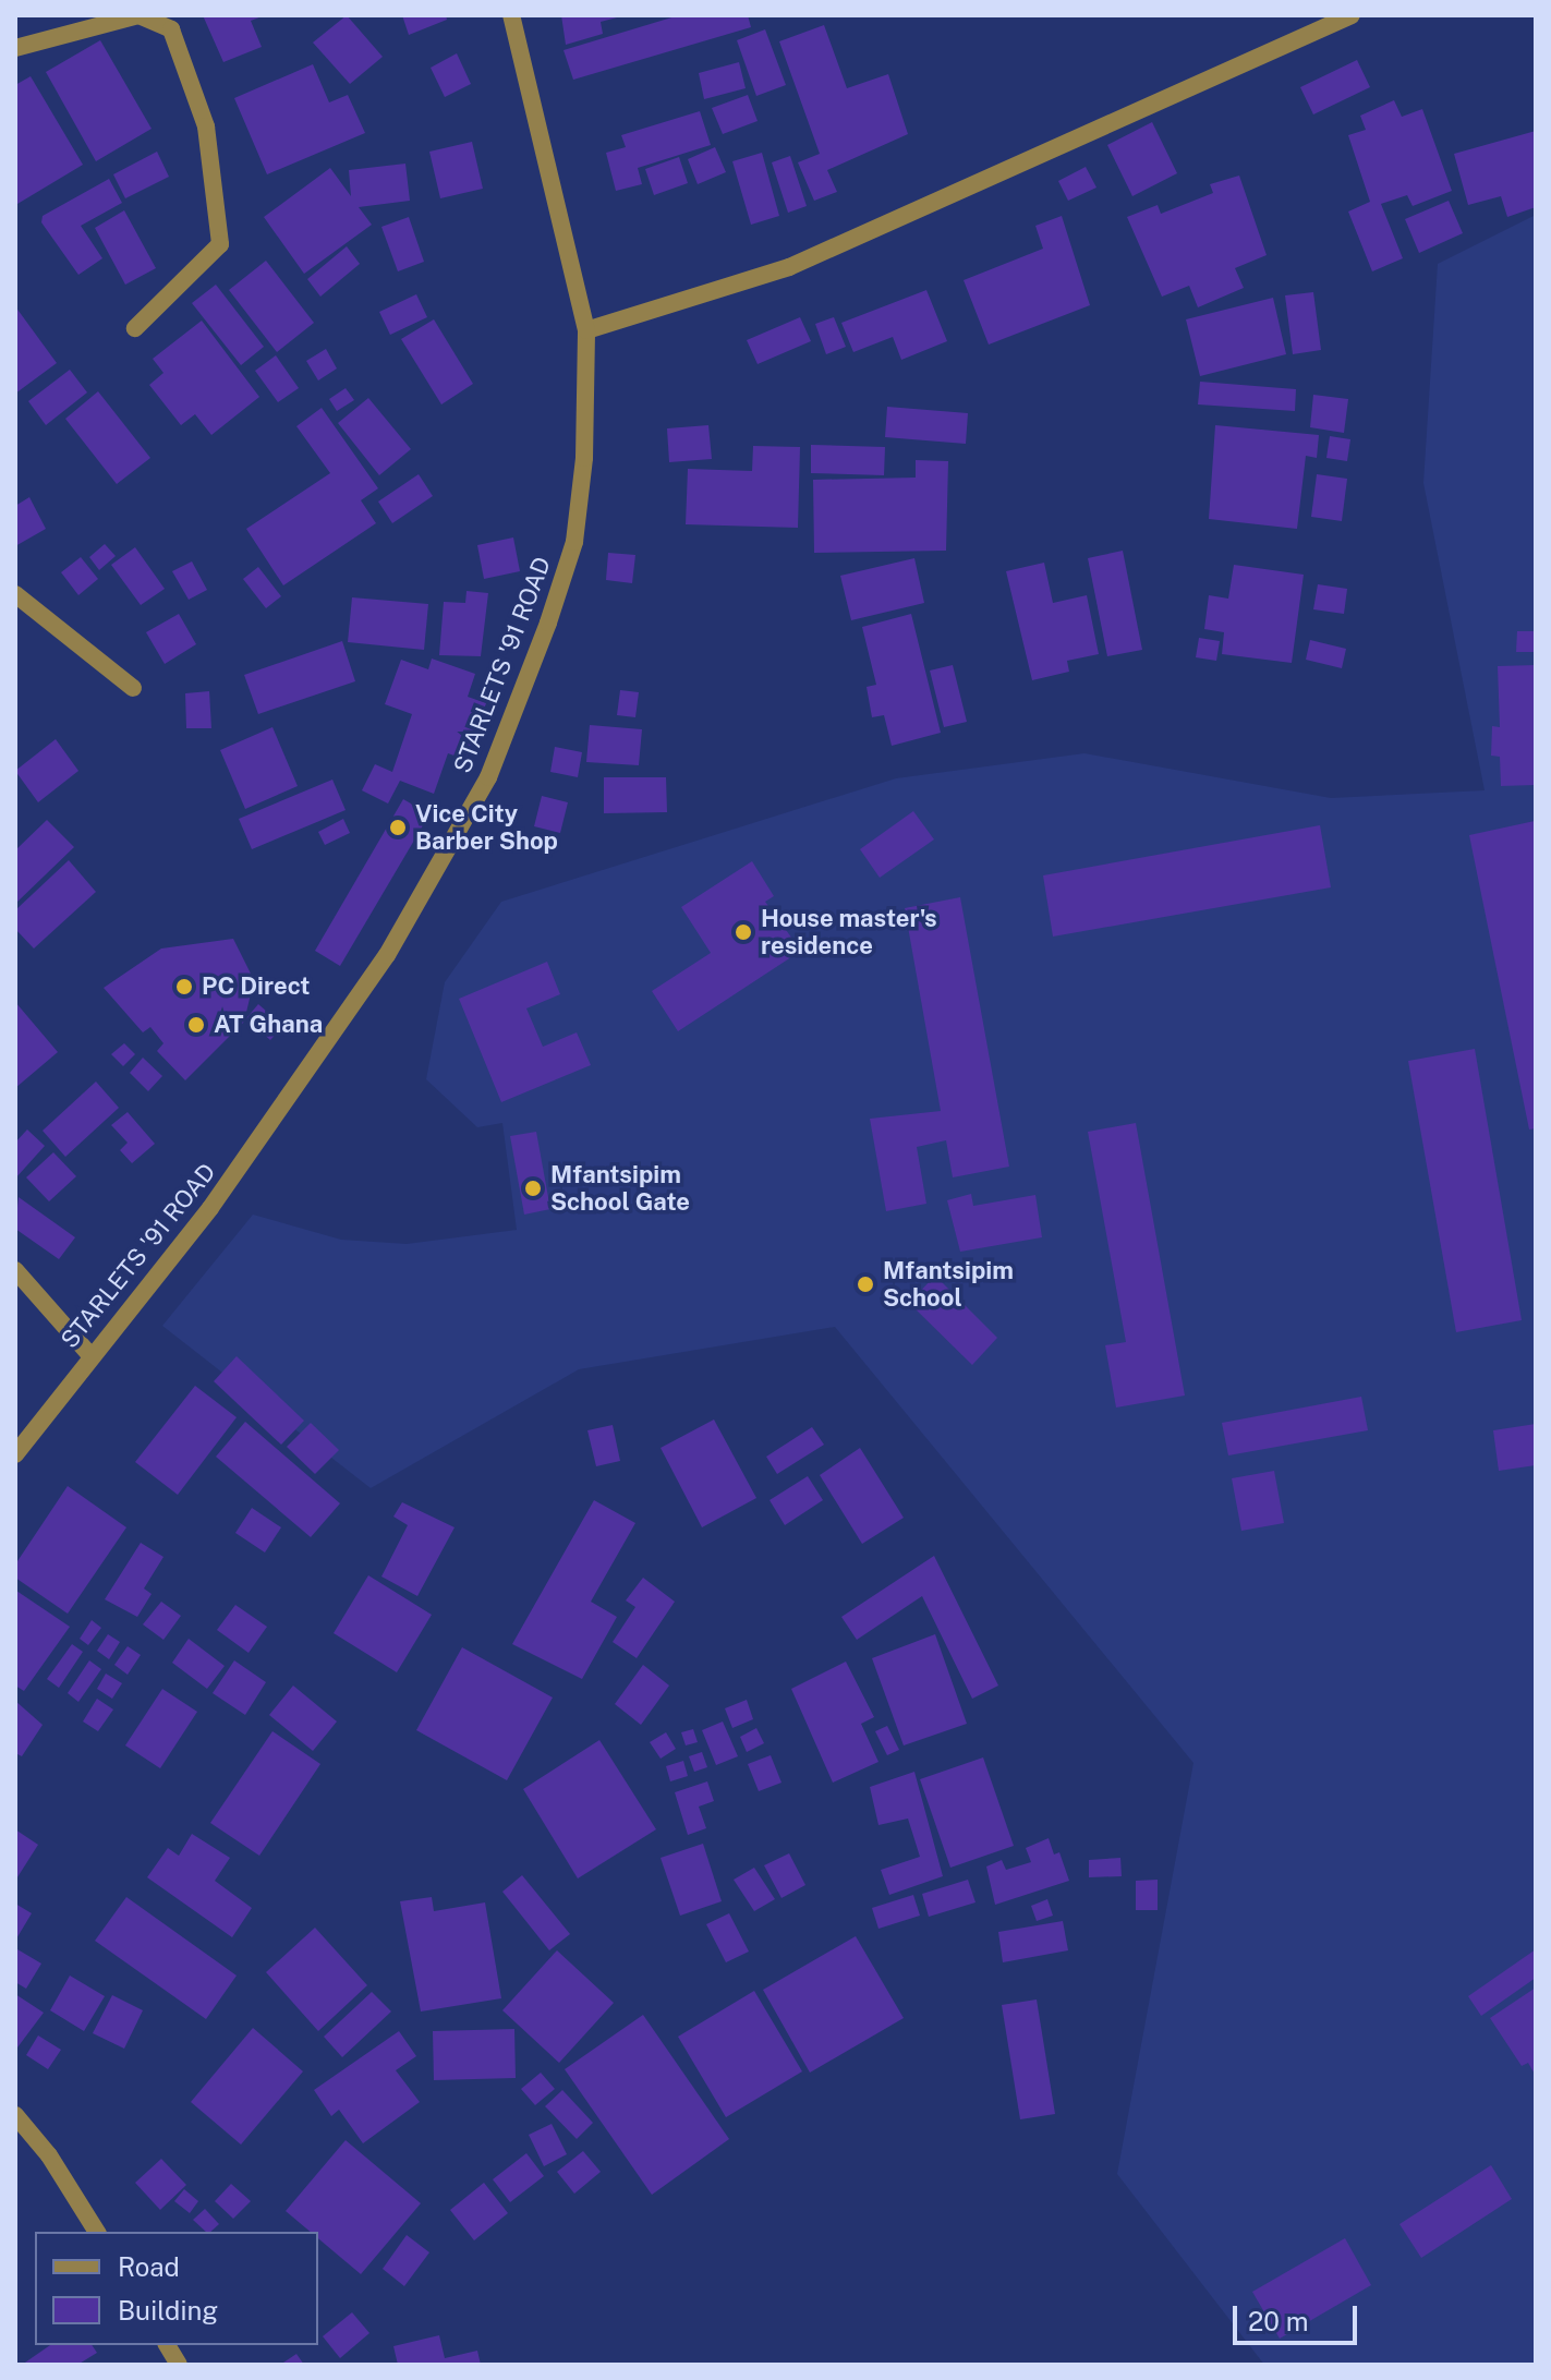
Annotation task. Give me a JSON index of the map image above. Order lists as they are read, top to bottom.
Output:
{
  "streets": {
    "street": ["STARLETS '91 ROAD"]
  },
  "places": [
    "Vice City Barber Shop",
    "House master's residence",
    "PC Direct",
    "AT Ghana",
    "Mfantsipim School Gate",
    "Mfantsipim School"
  ],
  "legend": ["Road", "Building"],
  "scale_bar": "20 m"
}
